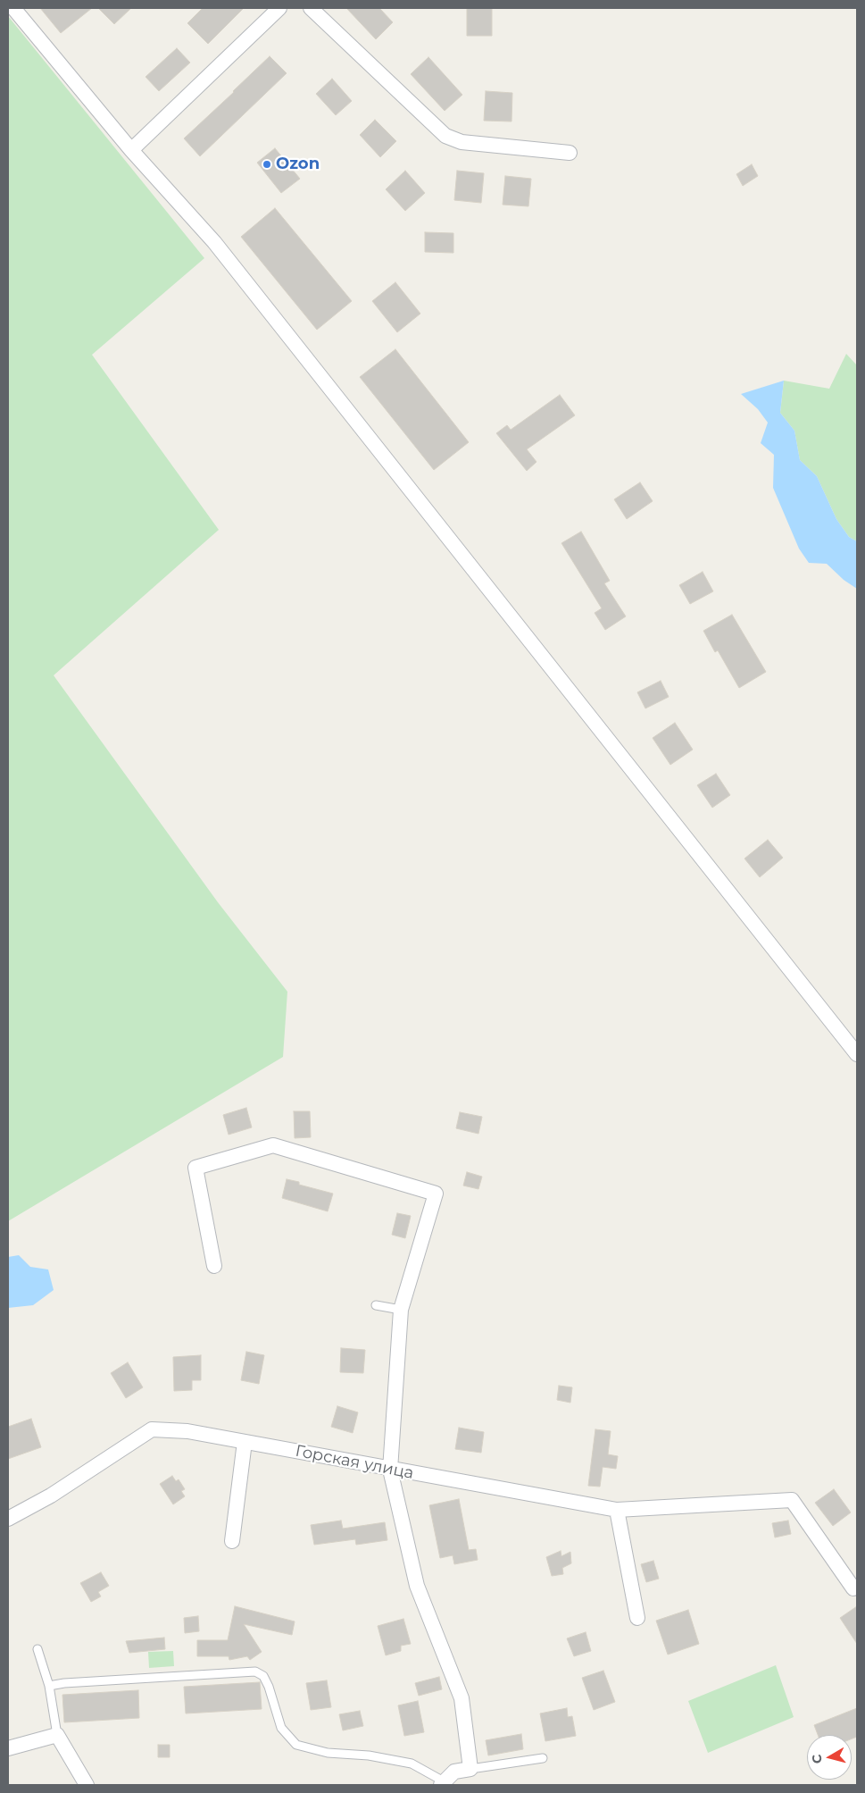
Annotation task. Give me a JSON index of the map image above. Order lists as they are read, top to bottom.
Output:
{
  "streets": {
    "street": ["Горская улица"]
  },
  "places": ["Ozon"],
  "north": "left"
}
